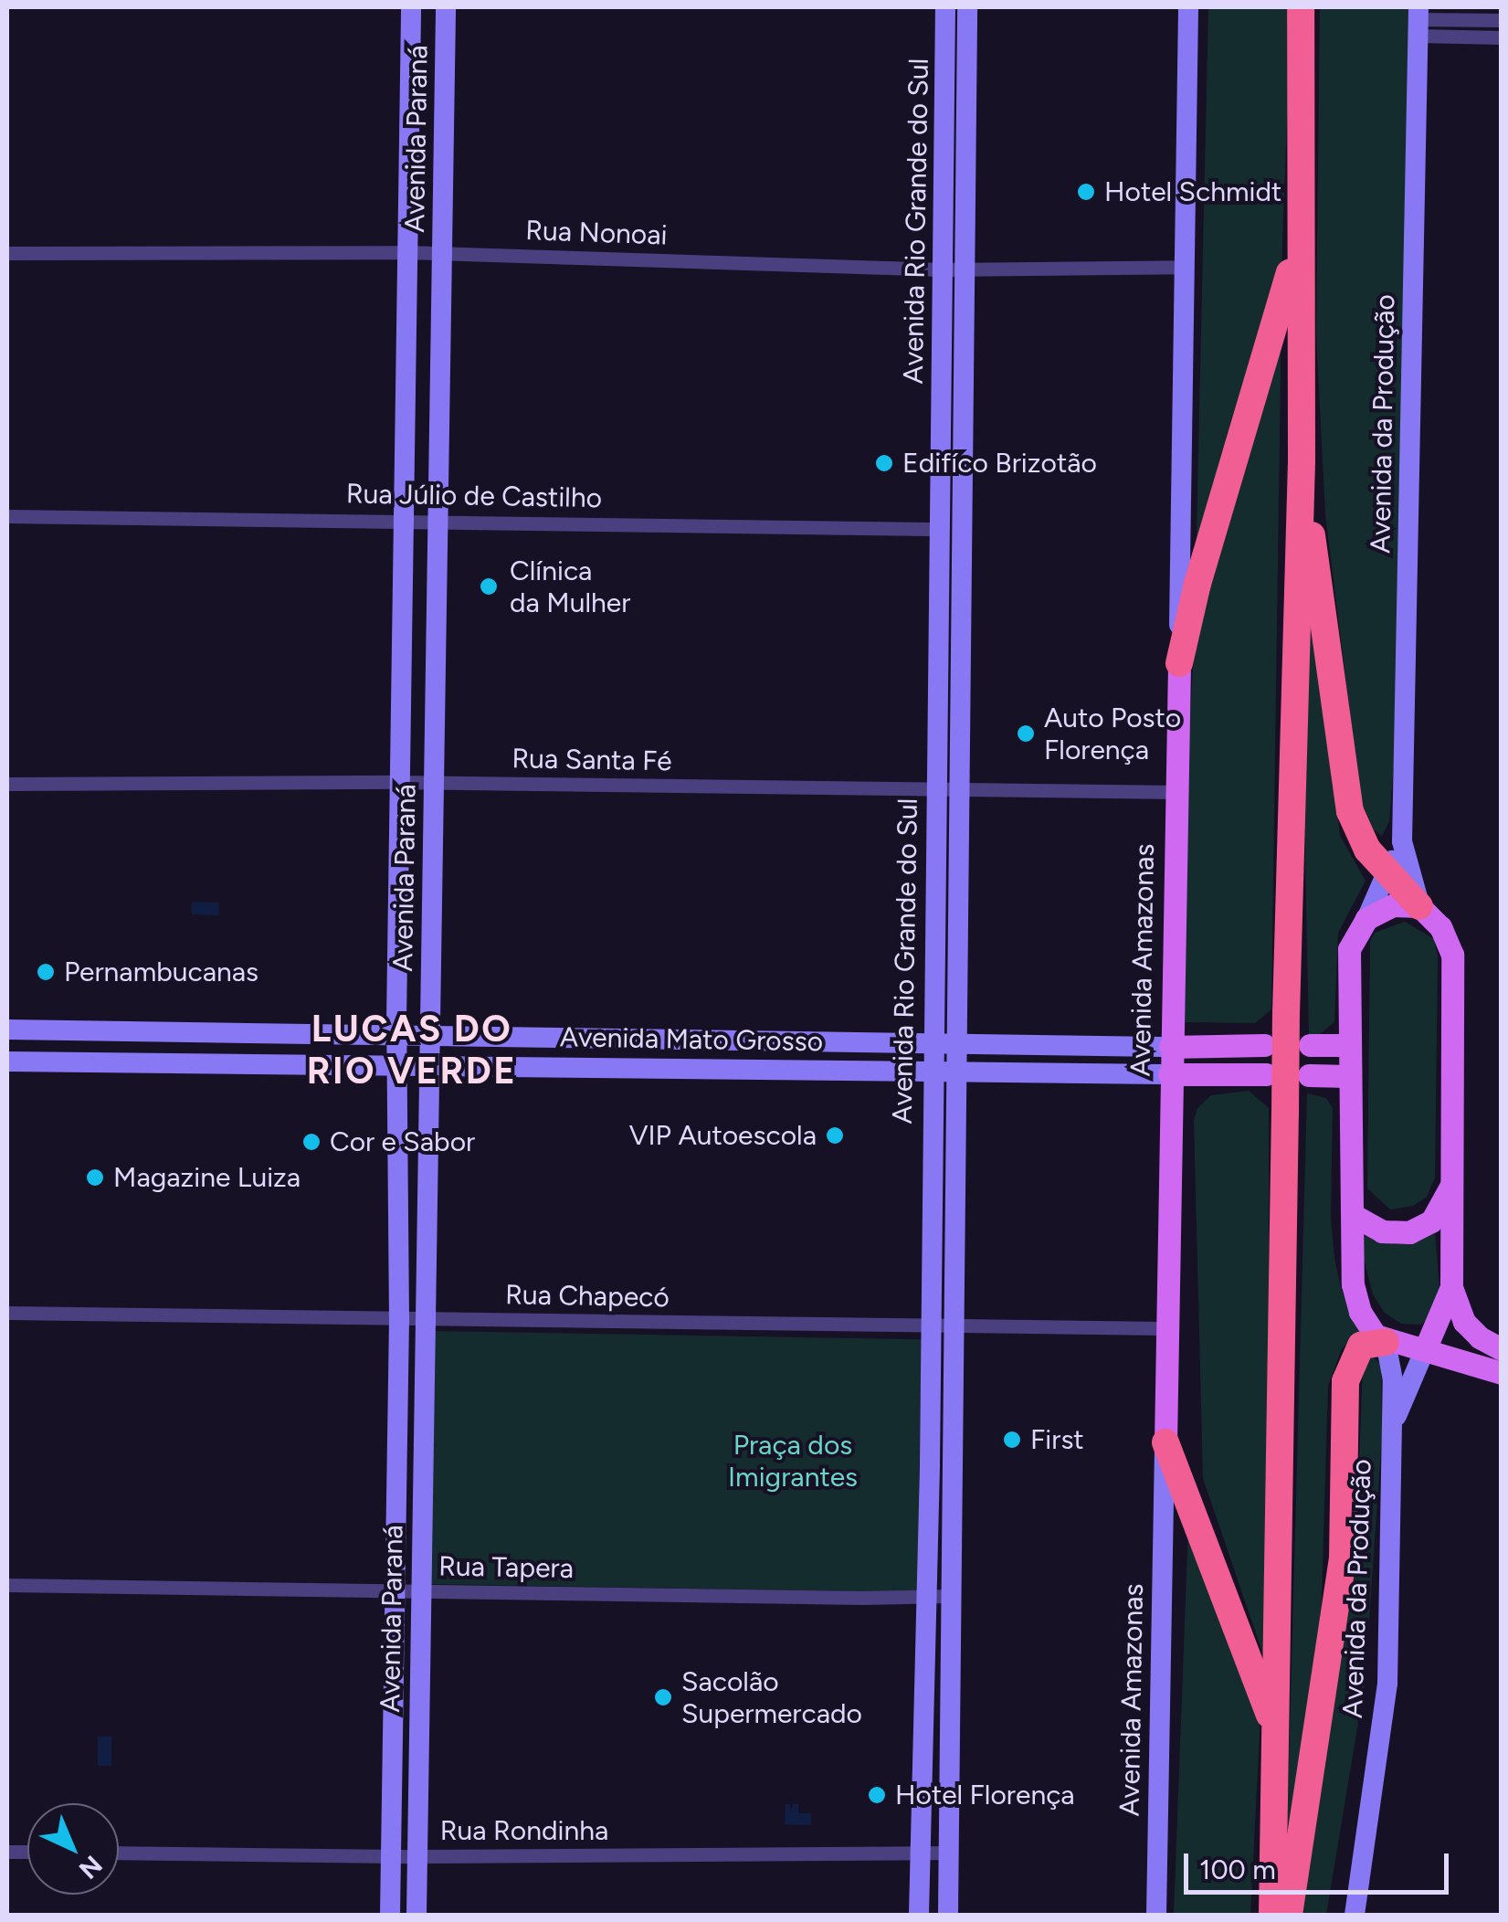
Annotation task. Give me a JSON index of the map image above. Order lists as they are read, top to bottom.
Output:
{
  "streets": {
    "main road": ["Avenida Amazonas", "Avenida Mato Grosso"],
    "street": [
      "Avenida Paraná",
      "Avenida Rio Grande do Sul",
      "Rua Nonoai",
      "Avenida da Produção",
      "Rua Júlio de Castilho",
      "Rua Santa Fé",
      "Rua Chapecó",
      "Rua Tapera",
      "Rua Rondinha"
    ]
  },
  "crossings": [
    ["Avenida Paraná", "Rua Nonoai"],
    ["Avenida Paraná", "Rua Júlio de Castilho"],
    ["Avenida Paraná", "Rua Santa Fé"],
    ["Avenida Paraná", "Avenida Mato Grosso"],
    ["Avenida Paraná", "Rua Chapecó"],
    ["Avenida Paraná", "Rua Tapera"],
    ["Avenida Paraná", "Rua Rondinha"],
    ["Avenida Rio Grande do Sul", "Rua Nonoai"],
    ["Avenida Rio Grande do Sul", "Rua Júlio de Castilho"],
    ["Avenida Rio Grande do Sul", "Rua Santa Fé"],
    ["Avenida Rio Grande do Sul", "Avenida Mato Grosso"],
    ["Avenida Rio Grande do Sul", "Rua Chapecó"],
    ["Avenida Rio Grande do Sul", "Rua Tapera"],
    ["Avenida Rio Grande do Sul", "Rua Rondinha"],
    ["Rua Nonoai", "Avenida Amazonas"],
    ["Rua Santa Fé", "Avenida Amazonas"],
    ["Avenida Amazonas", "Avenida Mato Grosso"],
    ["Avenida Amazonas", "Rua Chapecó"]
  ],
  "districts": ["LUCAS DO RIO VERDE"],
  "parks": ["Praça dos Imigrantes"],
  "places": [
    "Hotel Schmidt",
    "Edifíco Brizotão",
    "Clínica da Mulher",
    "Auto Posto Florença",
    "Pernambucanas",
    "VIP Autoescola",
    "Cor e Sabor",
    "Magazine Luiza",
    "First",
    "Sacolão Supermercado",
    "Hotel Florença"
  ],
  "scale_bar": "100 m",
  "north": "bottom right"
}
